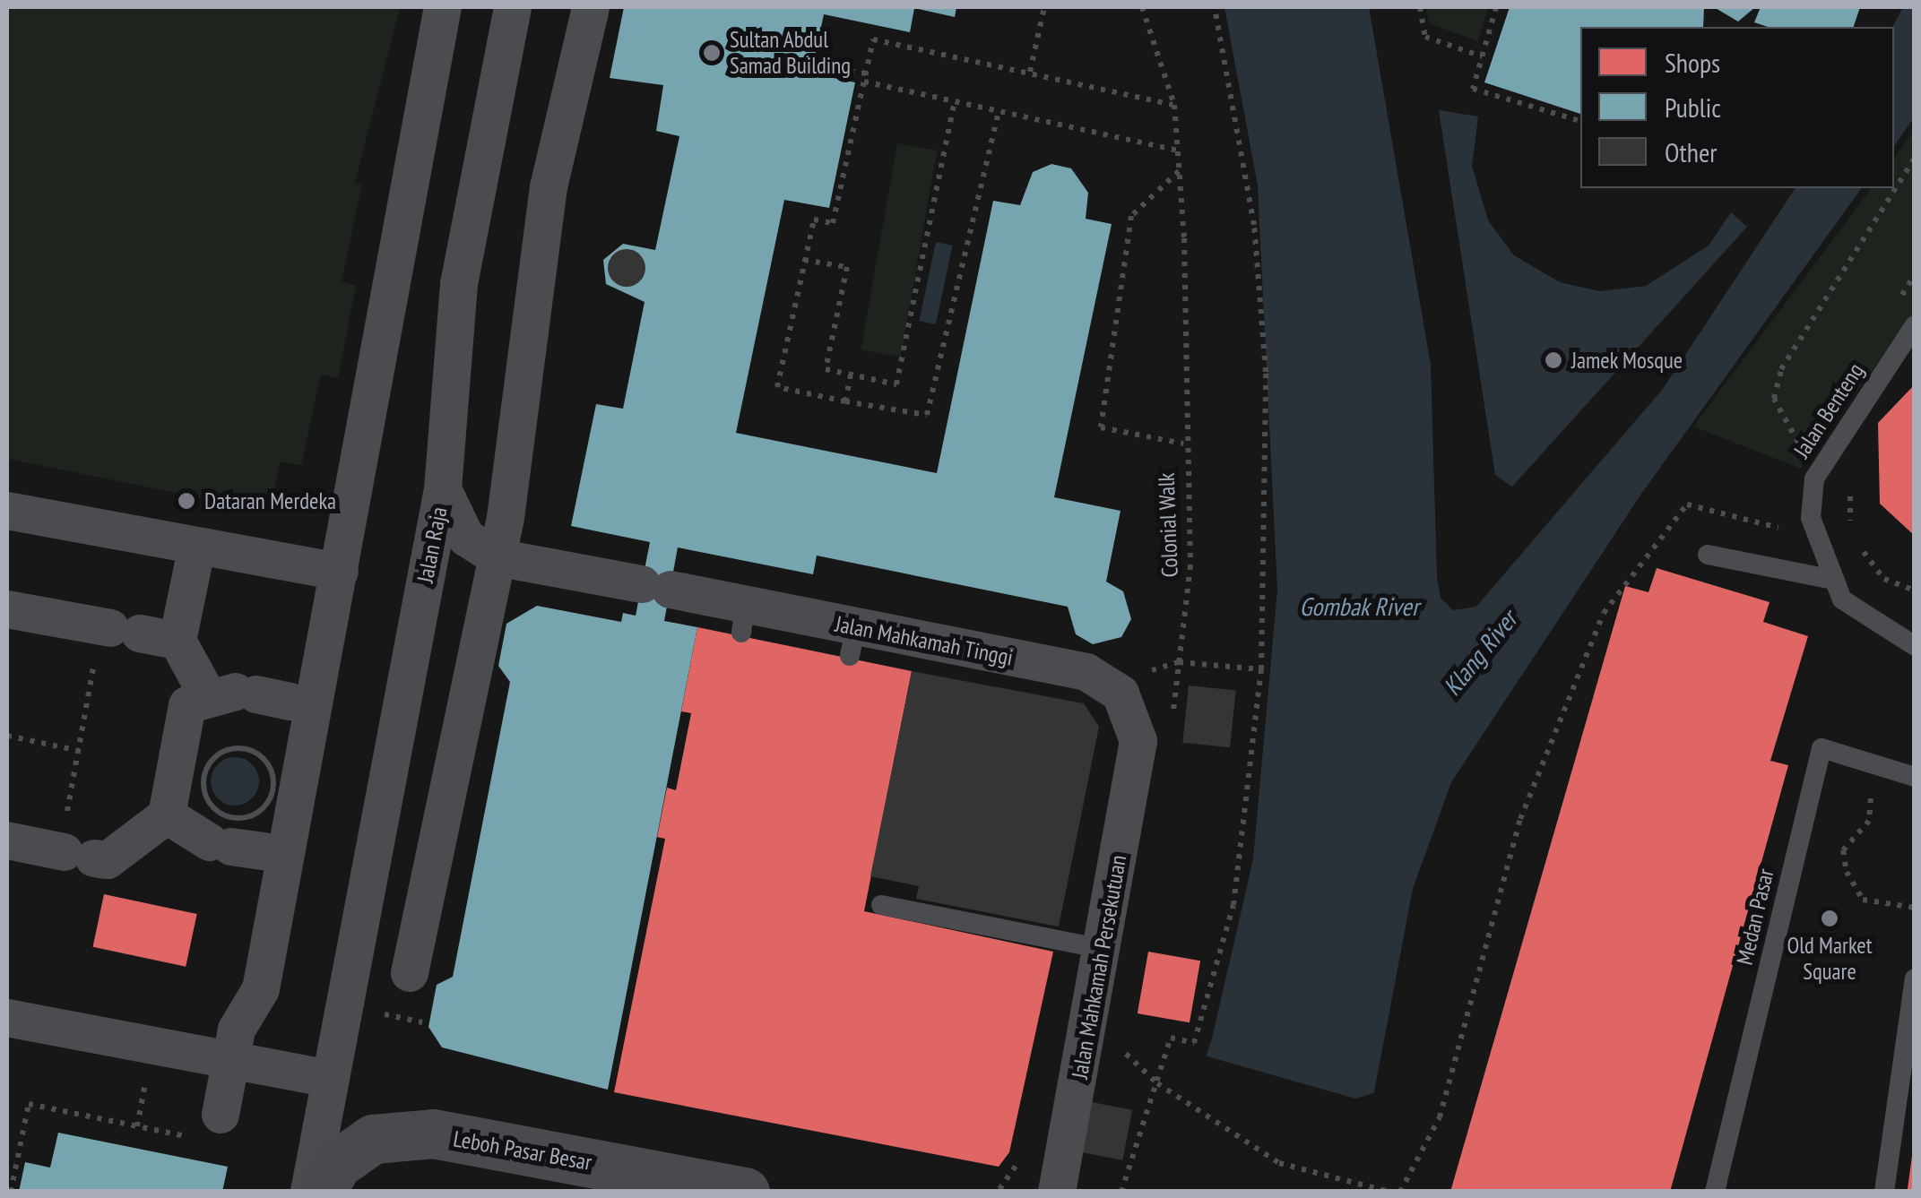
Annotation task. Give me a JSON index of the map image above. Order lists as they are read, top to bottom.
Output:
{
  "streets": {
    "street": [
      "Jalan Raja",
      "Jalan Mahkamah Tinggi",
      "Jalan Mahkamah Persekutuan",
      "Leboh Pasar Besar"
    ],
    "lane": ["Jalan Benteng", "Medan Pasar"],
    "path": ["Colonial Walk"]
  },
  "crossings": [
    ["Colonial Walk", "Jalan Mahkamah Tinggi"],
    ["Colonial Walk", "Jalan Mahkamah Persekutuan"],
    ["Jalan Raja", "Jalan Mahkamah Tinggi"],
    ["Jalan Mahkamah Tinggi", "Jalan Mahkamah Persekutuan"]
  ],
  "water": ["Gombak River", "Klang River"],
  "places": [
    "Sultan Abdul Samad Building",
    "Jamek Mosque",
    "Dataran Merdeka",
    "Old Market Square"
  ],
  "legend": ["Shops", "Public", "Other"]
}
